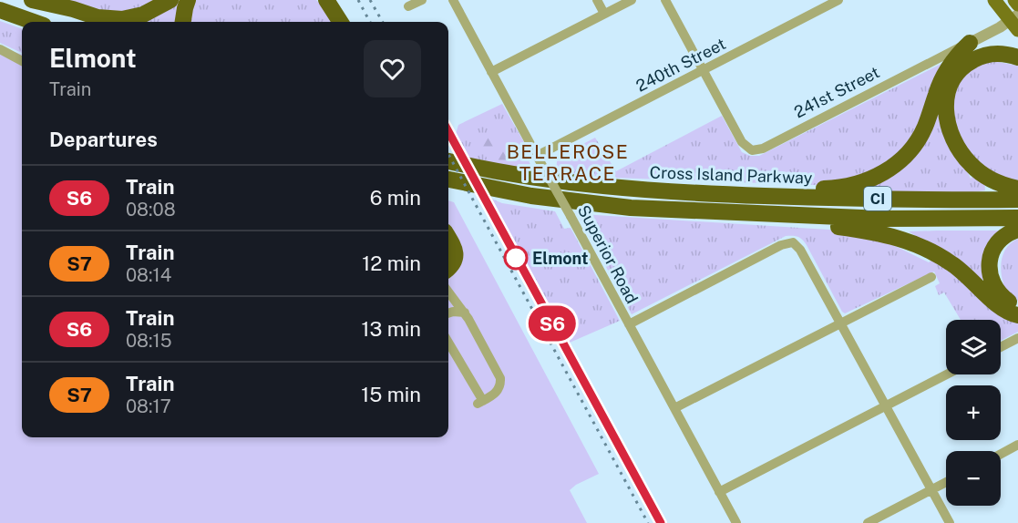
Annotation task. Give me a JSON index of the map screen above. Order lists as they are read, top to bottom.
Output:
{
  "streets": {
    "highway": ["Cross Island Parkway", "CI"],
    "street": ["240th Street", "241st Street", "Superior Road"]
  },
  "crossings": [
    ["240th Street", "241st Street"],
    ["240th Street", "Superior Road"]
  ],
  "districts": ["BELLEROSE TERRACE"],
  "places": ["Elmont"],
  "page": {
    "on_map": "S6",
    "heading": [
      ["Elmont", "Train"],
      "Departures"
    ],
    "list": [
      {
        "mark": "S6",
        "name": "Train",
        "note": "08:08",
        "value": "6 min"
      },
      {
        "mark": "S7",
        "name": "Train",
        "note": "08:14",
        "value": "12 min"
      },
      {
        "mark": "S6",
        "name": "Train",
        "note": "08:15",
        "value": "13 min"
      },
      {
        "mark": "S7",
        "name": "Train",
        "note": "08:17",
        "value": "15 min"
      }
    ],
    "map_buttons": ["+", "−"]
  }
}
